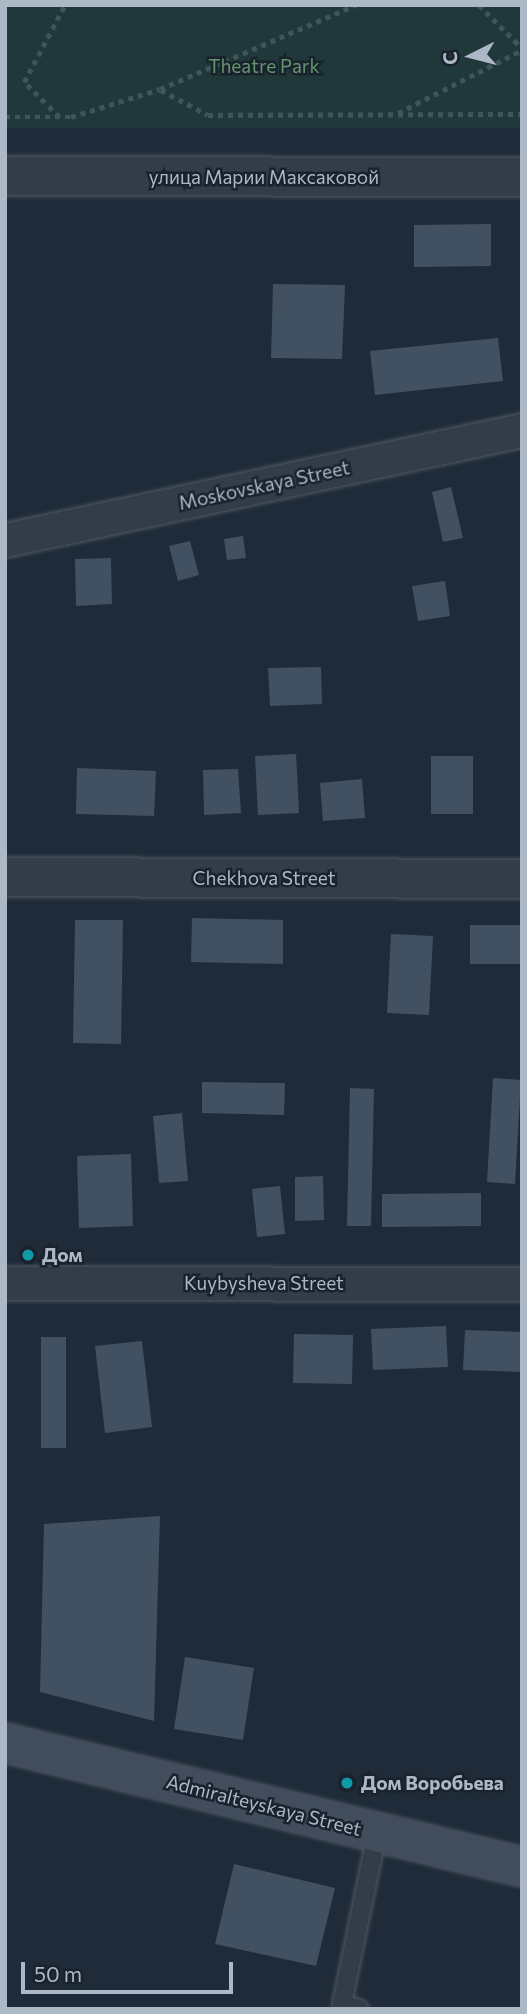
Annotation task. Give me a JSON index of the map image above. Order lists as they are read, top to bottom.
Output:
{
  "streets": {
    "main road": ["Admiralteyskaya Street"],
    "street": [
      "улица Марии Максаковой",
      "Moskovskaya Street",
      "Chekhova Street",
      "Kuybysheva Street"
    ]
  },
  "parks": ["Theatre Park"],
  "places": ["Дом", "Дом Воробьева"],
  "scale_bar": "50 m",
  "north": "left"
}
